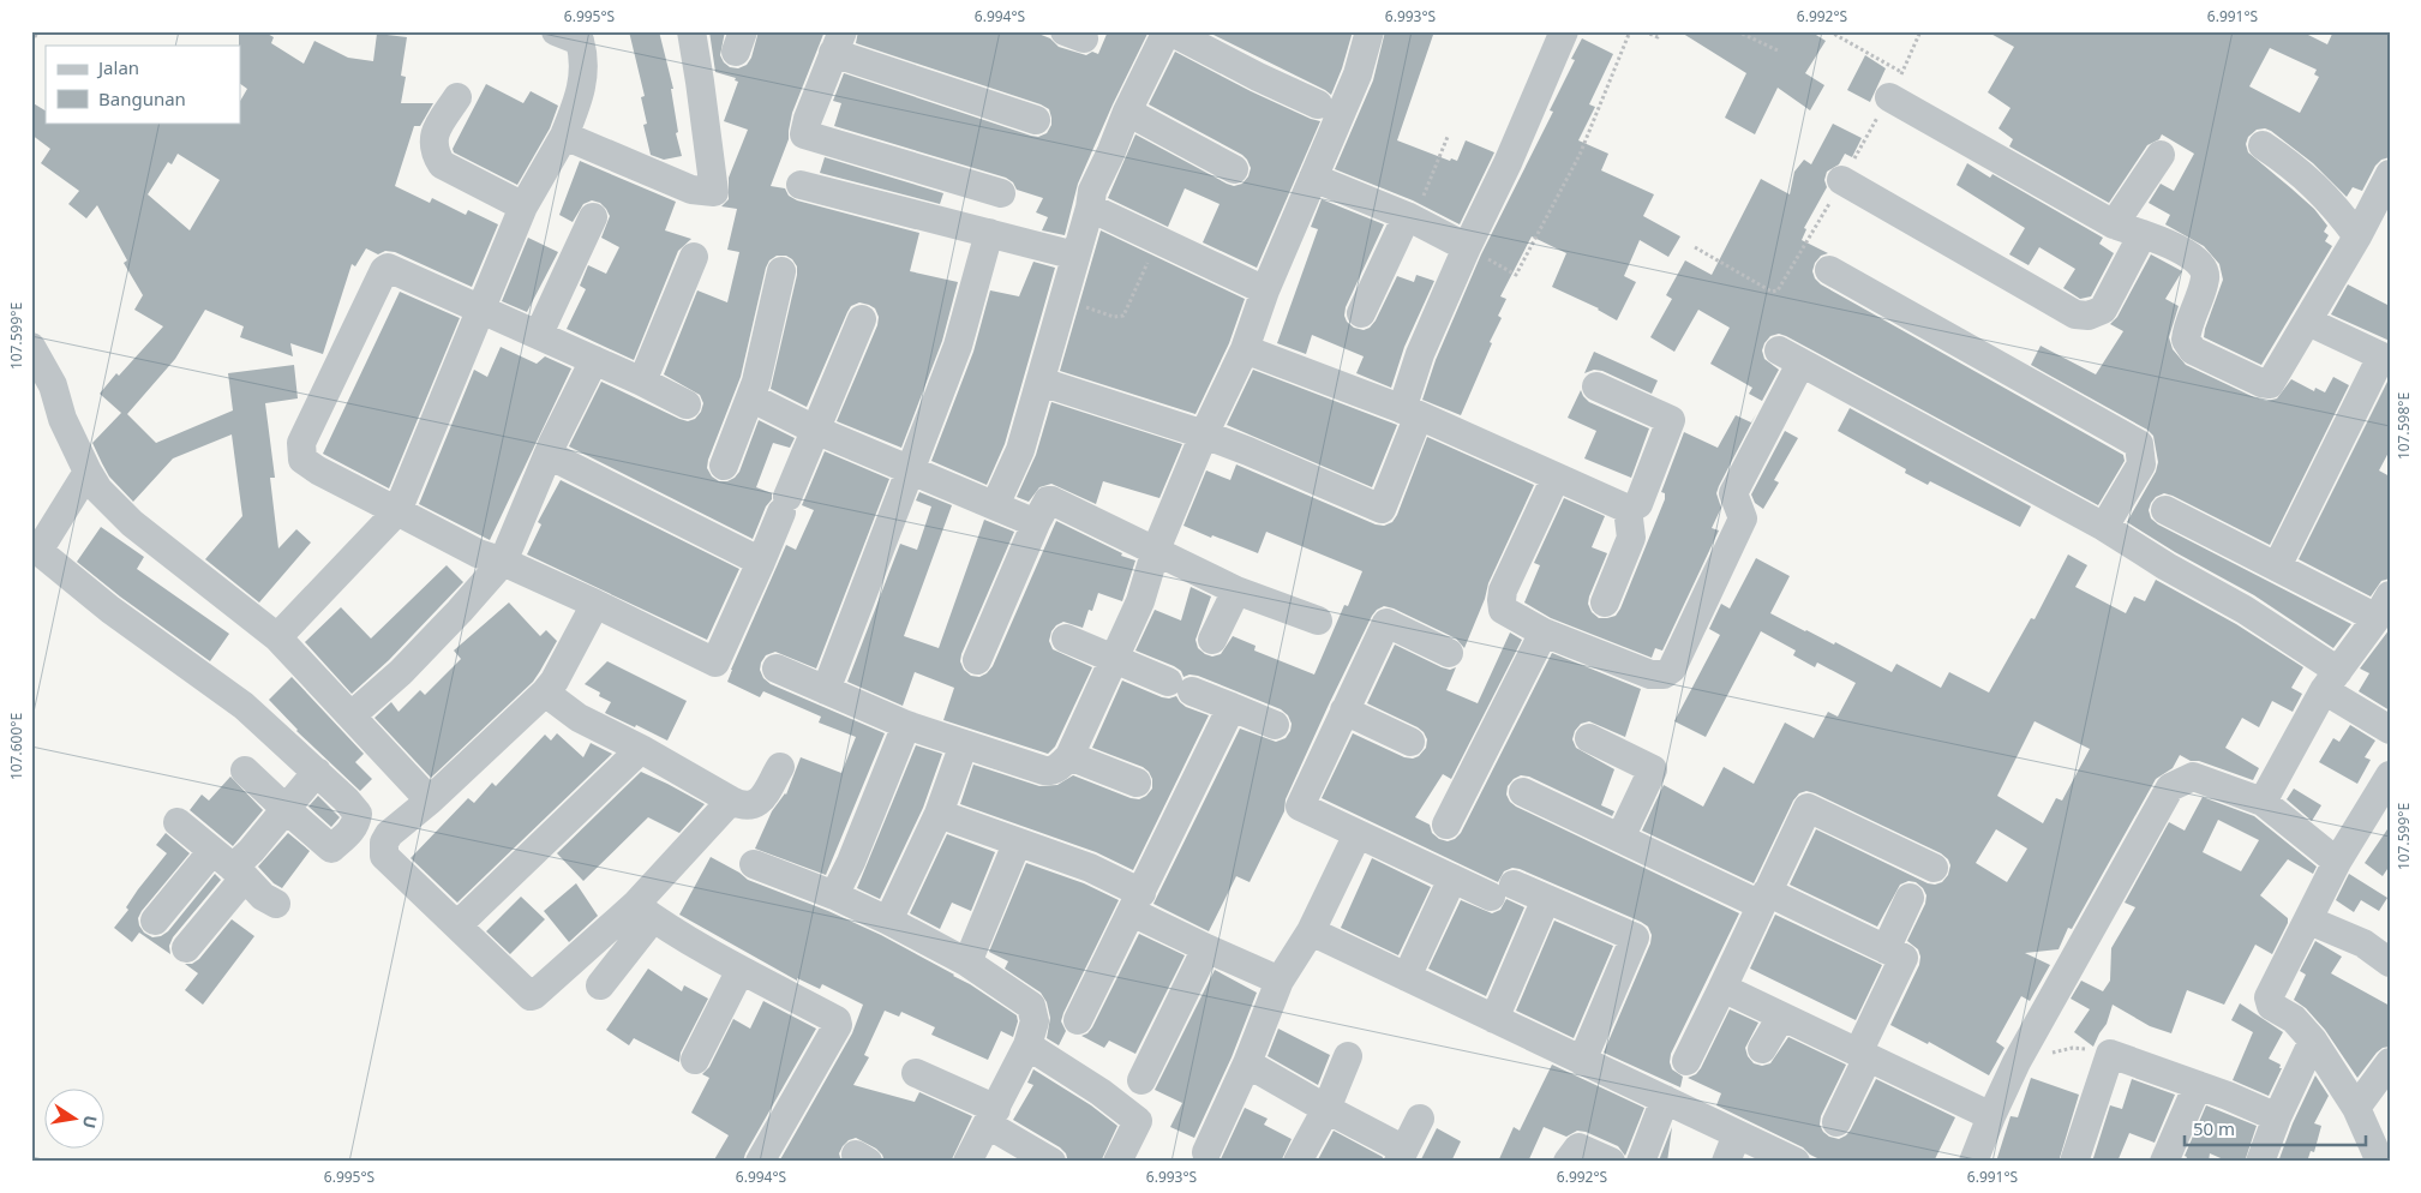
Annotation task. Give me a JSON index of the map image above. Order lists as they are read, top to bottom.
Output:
{
  "legend": ["Jalan", "Bangunan"],
  "scale_bar": "50 m",
  "north": "right",
  "coordinates": [
    "6.995°S",
    "6.994°S",
    "6.993°S",
    "6.992°S",
    "6.991°S",
    "107.599°E",
    "107.598°E",
    "107.600°E"
  ]
}
